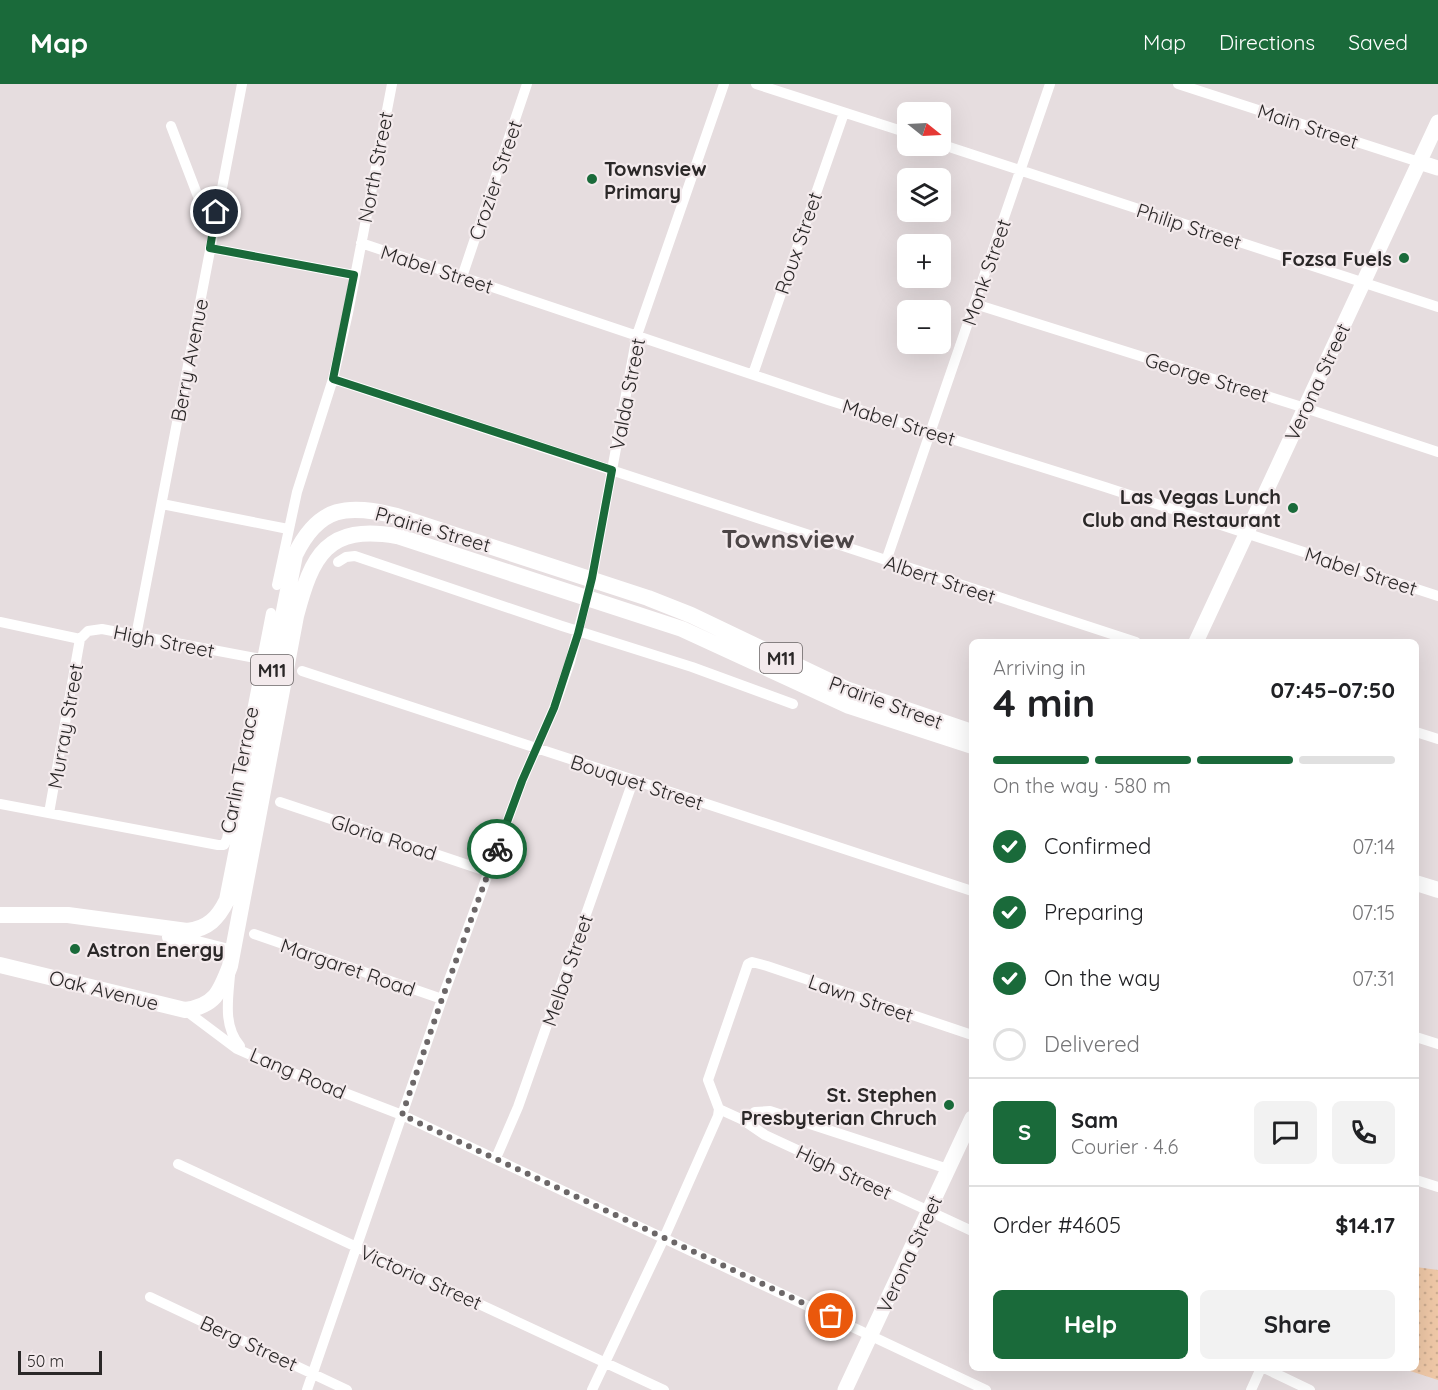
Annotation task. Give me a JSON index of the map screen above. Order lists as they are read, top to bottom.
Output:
{
  "streets": {
    "main road": [
      "Main Street",
      "Verona Street",
      "Prairie Street",
      "M11",
      "Oak Avenue"
    ],
    "street": [
      "North Street",
      "Crozier Street",
      "Philip Street",
      "Roux Street",
      "Mabel Street",
      "Monk Street",
      "Berry Avenue",
      "George Street",
      "Valda Street",
      "Albert Street",
      "High Street",
      "Murray Street",
      "Carlin Terrace",
      "Bouquet Street",
      "Gloria Road",
      "Margaret Road",
      "Melba Street",
      "Lawn Street",
      "Lang Road",
      "Victoria Street",
      "Berg Street"
    ]
  },
  "crossings": [
    ["Main Street", "Verona Street"],
    ["North Street", "Mabel Street"],
    ["North Street", "Albert Street"],
    ["Crozier Street", "Mabel Street"],
    ["Philip Street", "Monk Street"],
    ["Philip Street", "Verona Street"],
    ["Roux Street", "Mabel Street"],
    ["Mabel Street", "Monk Street"],
    ["Mabel Street", "Verona Street"],
    ["Mabel Street", "Valda Street"],
    ["Monk Street", "George Street"],
    ["Monk Street", "Albert Street"],
    ["Berry Avenue", "High Street"],
    ["George Street", "Verona Street"],
    ["Verona Street", "High Street"],
    ["Verona Street", "Lang Road"],
    ["Valda Street", "Prairie Street"],
    ["Valda Street", "Albert Street"],
    ["Valda Street", "Bouquet Street"],
    ["Valda Street", "Gloria Road"],
    ["Valda Street", "Margaret Road"],
    ["Valda Street", "Lang Road"],
    ["Valda Street", "Victoria Street"],
    ["Valda Street", "Berg Street"],
    ["Prairie Street", "M11"],
    ["Prairie Street", "Oak Avenue"],
    ["Prairie Street", "Lang Road"],
    ["High Street", "Murray Street"],
    ["High Street", "Carlin Terrace"],
    ["High Street", "Lawn Street"],
    ["Murray Street", "Carlin Terrace"],
    ["Bouquet Street", "Melba Street"],
    ["Melba Street", "Lang Road"]
  ],
  "districts": ["Townsview"],
  "places": [
    "Townsview Primary",
    "Fozsa Fuels",
    "Las Vegas Lunch Club and Restaurant",
    "Astron Energy",
    "St. Stephen Presbyterian Chruch"
  ],
  "scale_bar": "50 m",
  "north": "right",
  "page": {
    "header": "Map",
    "nav": ["Map", "Directions", "Saved"],
    "map_buttons": ["+", "−"],
    "heading": ["4 min", "Arriving in", "07:45–07:50"],
    "panel": [
      "Sam",
      "Courier · 4.6",
      "Order #4605",
      "$14.17"
    ],
    "bar": "On the way · 580 m",
    "list": [
      ["Confirmed", "07:14"],
      ["Preparing", "07:15"],
      ["On the way", "07:31"],
      "Delivered"
    ],
    "round": "S",
    "buttons": ["Help", "Share"],
    "scale": "50 m"
  }
}
